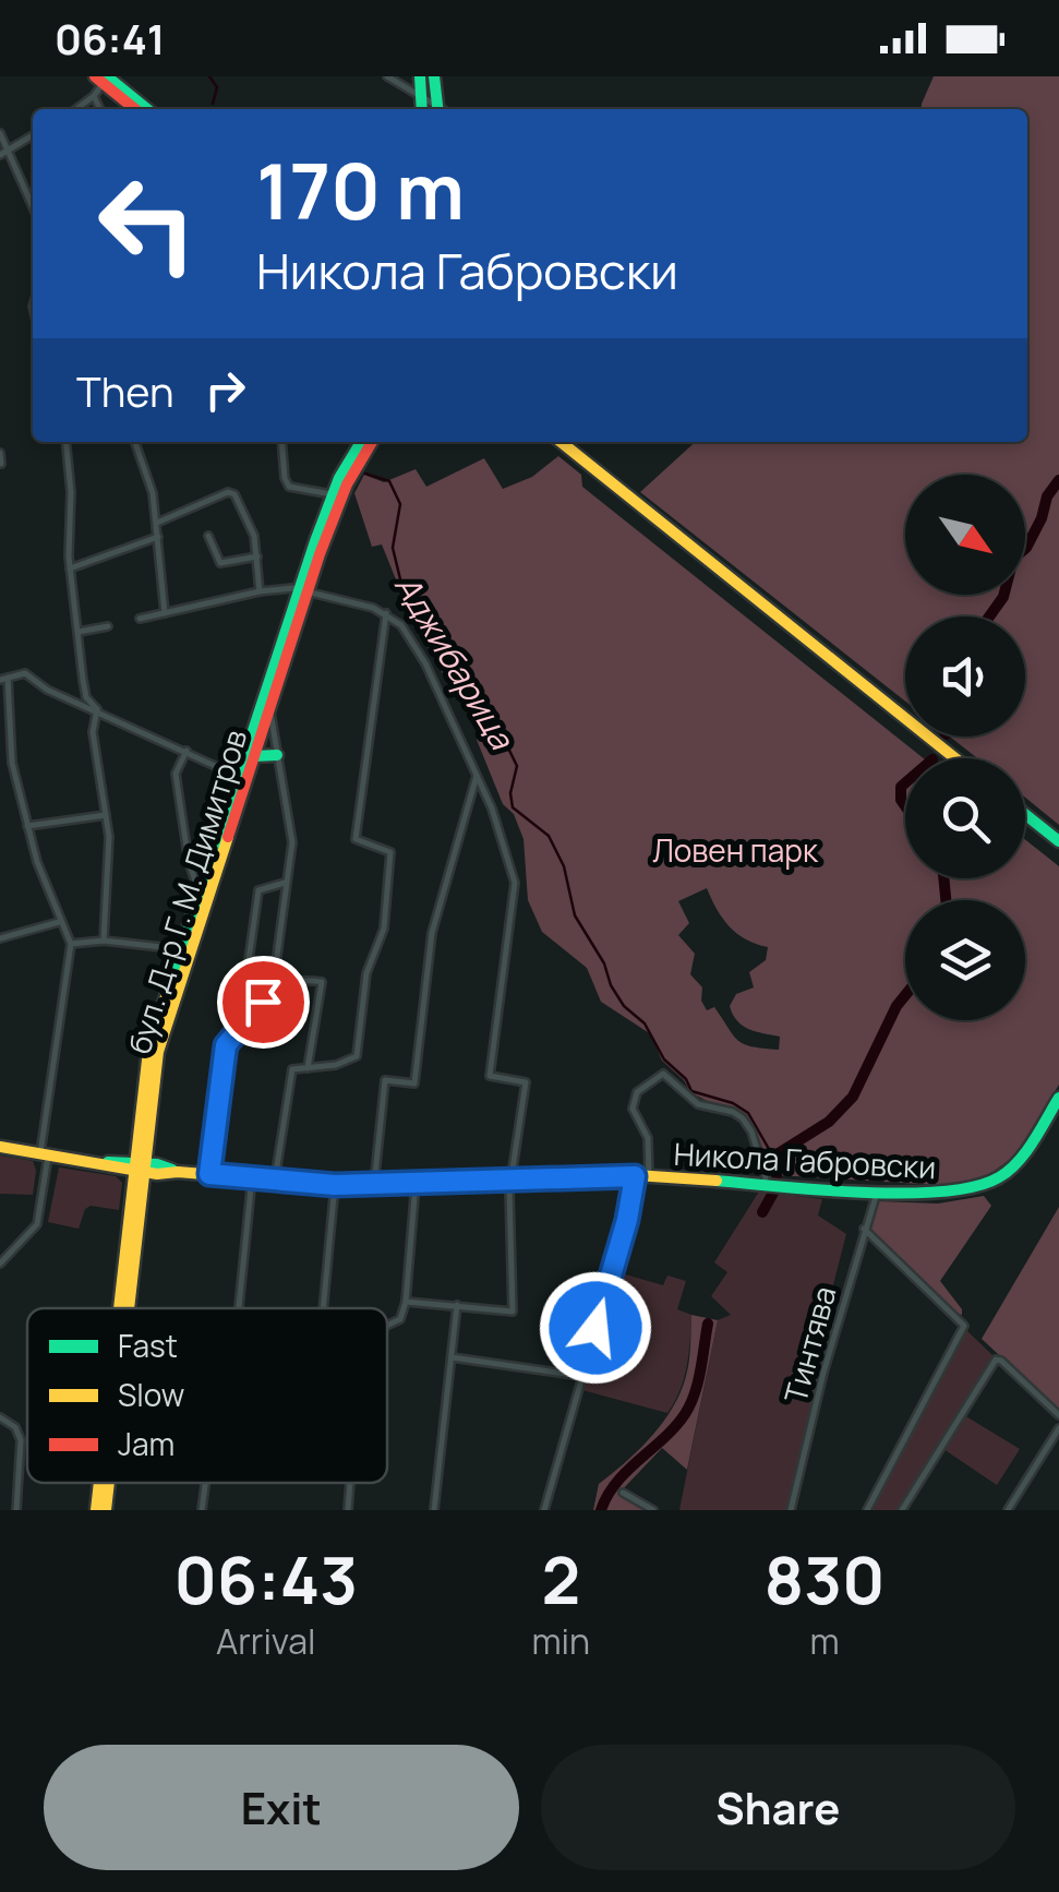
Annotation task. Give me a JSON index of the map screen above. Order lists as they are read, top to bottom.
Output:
{
  "streets": {
    "main road": ["бул. Д-р Г. М. Димитров", "Никола Габровски"],
    "street": ["Тинтява"]
  },
  "crossings": [
    ["бул. Д-р Г. М. Димитров", "Никола Габровски"],
    ["Никола Габровски", "Тинтява"]
  ],
  "water": ["Аджибарица"],
  "parks": ["Ловен парк"],
  "legend": ["Fast", "Slow", "Jam"],
  "north": "bottom right",
  "page": {
    "status": "06:41",
    "turn": ["170 m", "Никола Габровски"],
    "then": "Then",
    "eta": [
      "06:43",
      "Arrival",
      "2",
      "min",
      "830",
      "m"
    ],
    "buttons": ["Exit", "Share"]
  }
}
